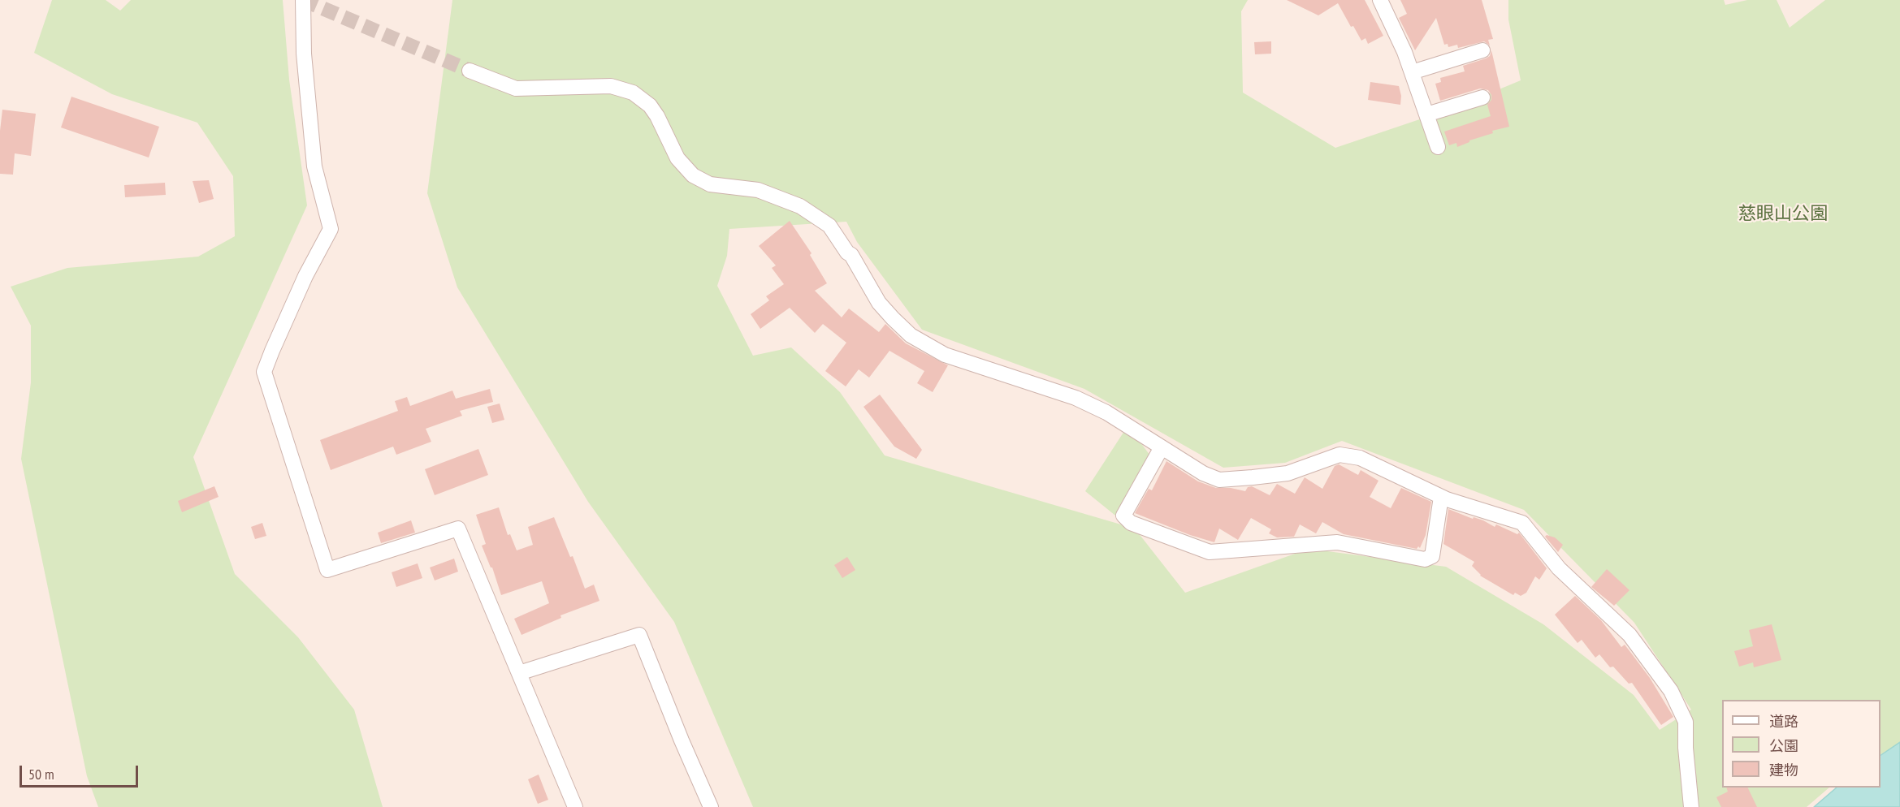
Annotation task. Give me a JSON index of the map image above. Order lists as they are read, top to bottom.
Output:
{
  "parks": ["慈眼山公園"],
  "legend": ["道路", "公園", "建物"],
  "scale_bar": "50 m"
}
